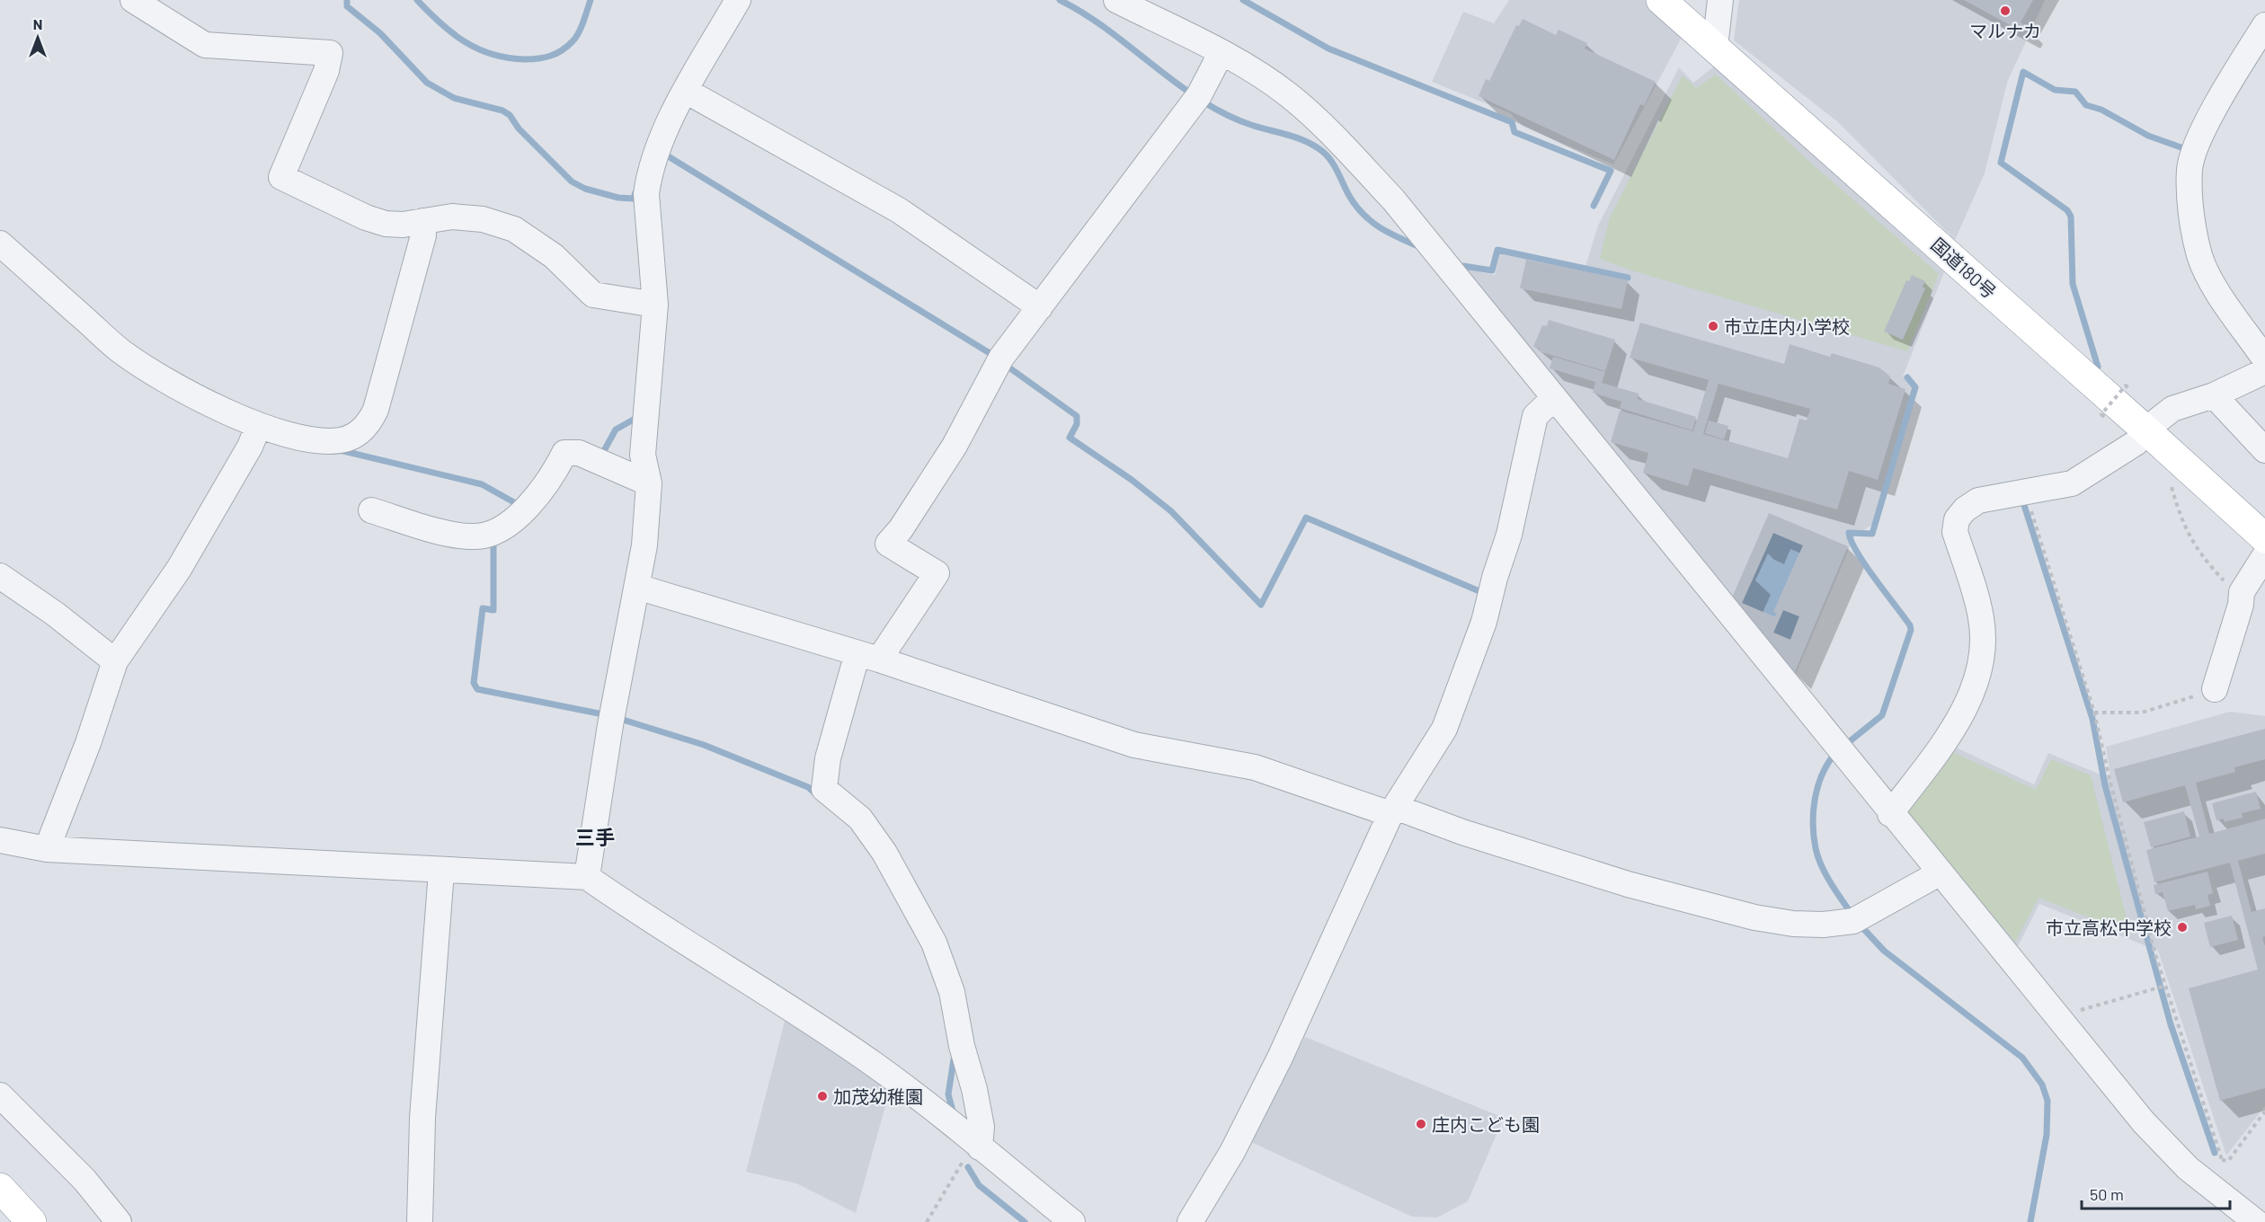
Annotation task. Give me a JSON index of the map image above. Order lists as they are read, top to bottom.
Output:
{
  "streets": {
    "highway": ["国道180号"]
  },
  "districts": ["三手"],
  "places": [
    "マルナカ",
    "市立庄内小学校",
    "市立高松中学校",
    "加茂幼稚園",
    "庄内こども園"
  ],
  "scale_bar": "50 m",
  "north": "top"
}
